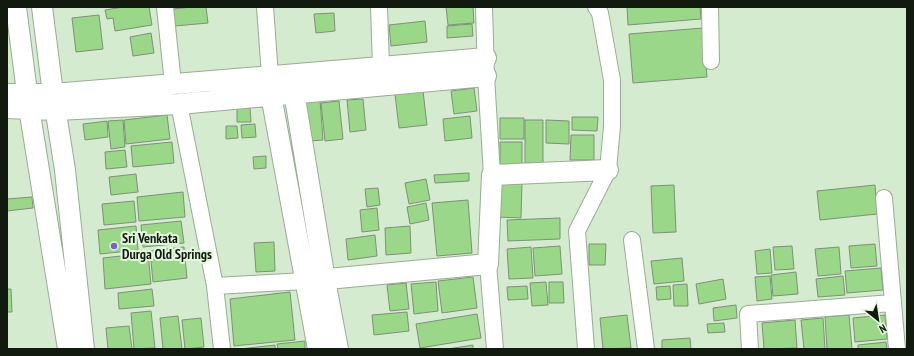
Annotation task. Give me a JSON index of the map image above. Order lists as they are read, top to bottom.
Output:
{
  "places": ["Sri Venkata Durga Old Springs"],
  "north": "bottom right"
}
